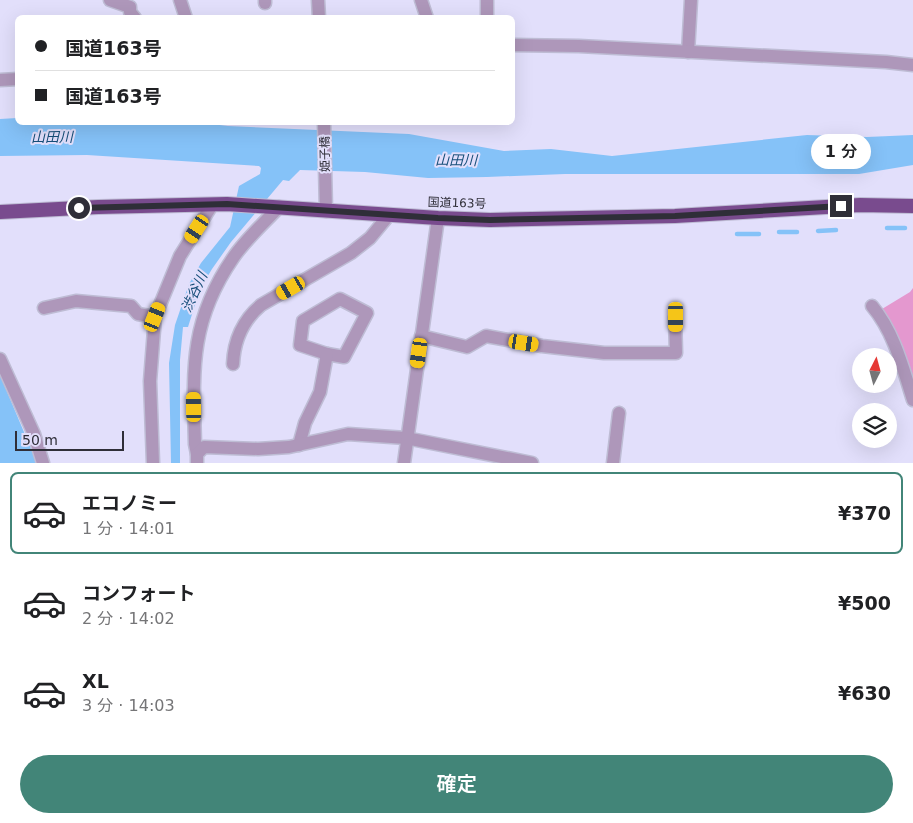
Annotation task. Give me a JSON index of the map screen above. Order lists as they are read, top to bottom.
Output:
{
  "streets": {
    "highway": ["国道163号"],
    "street": ["姫子橋"]
  },
  "crossings": [
    ["姫子橋", "国道163号"]
  ],
  "water": ["山田川", "渋谷川"],
  "scale_bar": "50 m",
  "north": "top",
  "page": {
    "banner": ["国道163号", "国道163号"],
    "bubble": "1 分",
    "scale": "50 m",
    "list": [
      {
        "name": "エコノミー",
        "note": "1 分 · 14:01",
        "value": "¥370"
      },
      {
        "name": "コンフォート",
        "note": "2 分 · 14:02",
        "value": "¥500"
      },
      {
        "name": "XL",
        "note": "3 分 · 14:03",
        "value": "¥630"
      }
    ],
    "buttons": "確定"
  }
}
